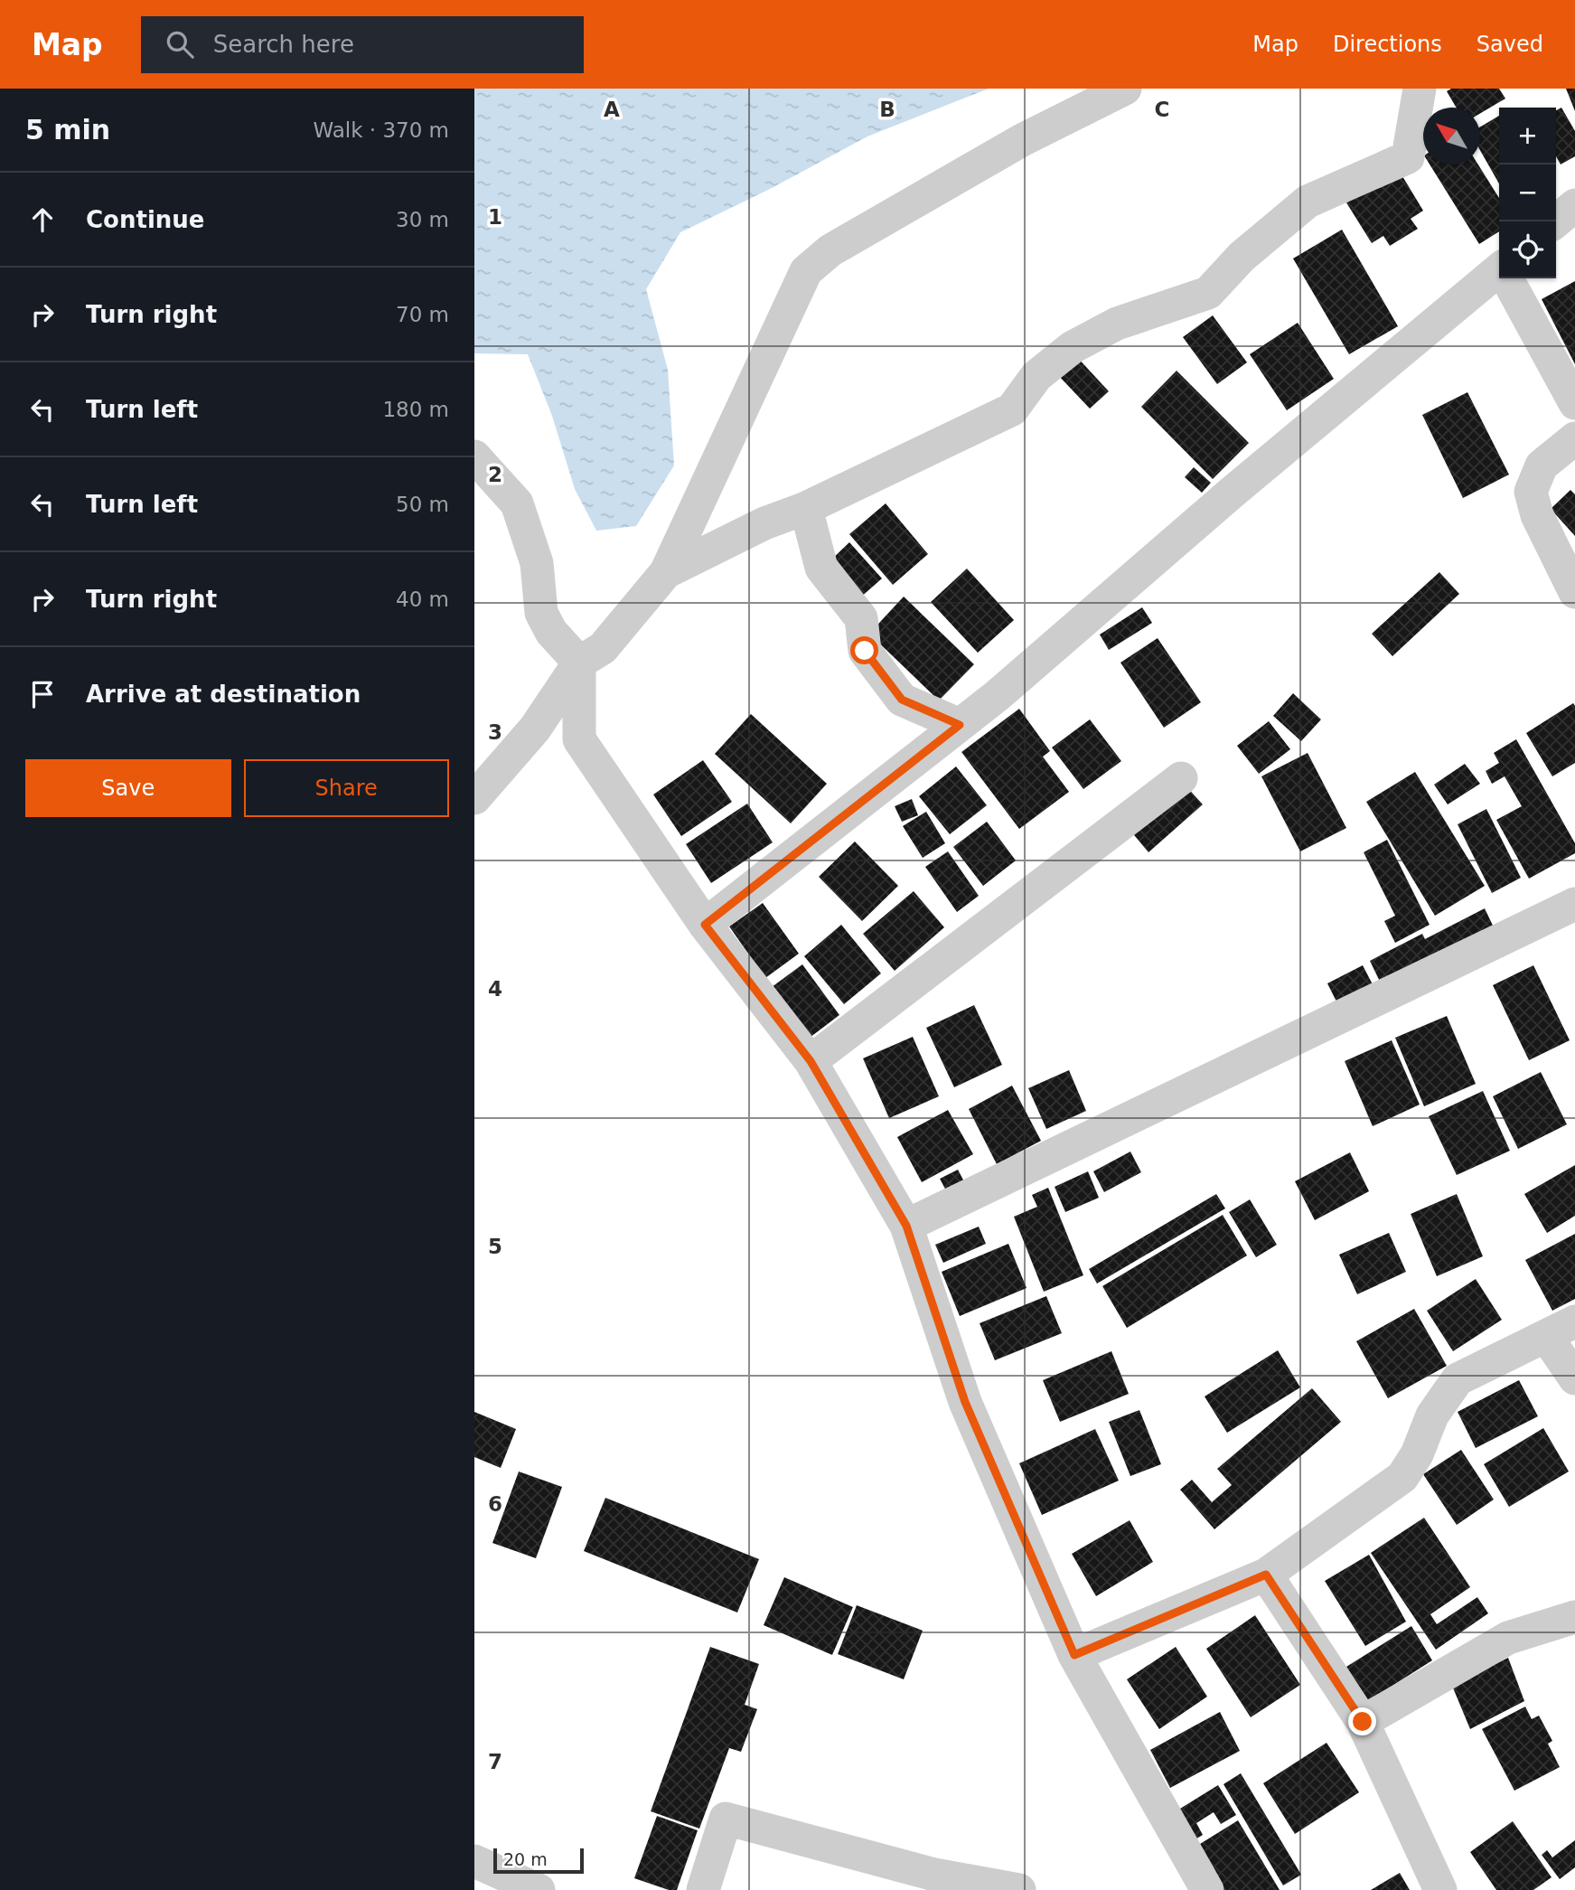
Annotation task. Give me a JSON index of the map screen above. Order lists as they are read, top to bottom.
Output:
{
  "scale_bar": "20 m",
  "north": "top left",
  "page": {
    "header": "Map",
    "search": "Search here",
    "nav": ["Map", "Directions", "Saved"],
    "heading": ["5 min", "Walk · 370 m"],
    "map_buttons": ["+", "−"],
    "list": [
      ["Continue", "30 m"],
      ["Turn right", "70 m"],
      ["Turn left", "180 m"],
      ["Turn left", "50 m"],
      ["Turn right", "40 m"],
      "Arrive at destination"
    ],
    "buttons": ["Save", "Share"],
    "scale": "20 m"
  },
  "grid": {
    "columns": ["A", "B", "C"],
    "rows": [
      "1",
      "2",
      "3",
      "4",
      "5",
      "6",
      "7"
    ]
  }
}
